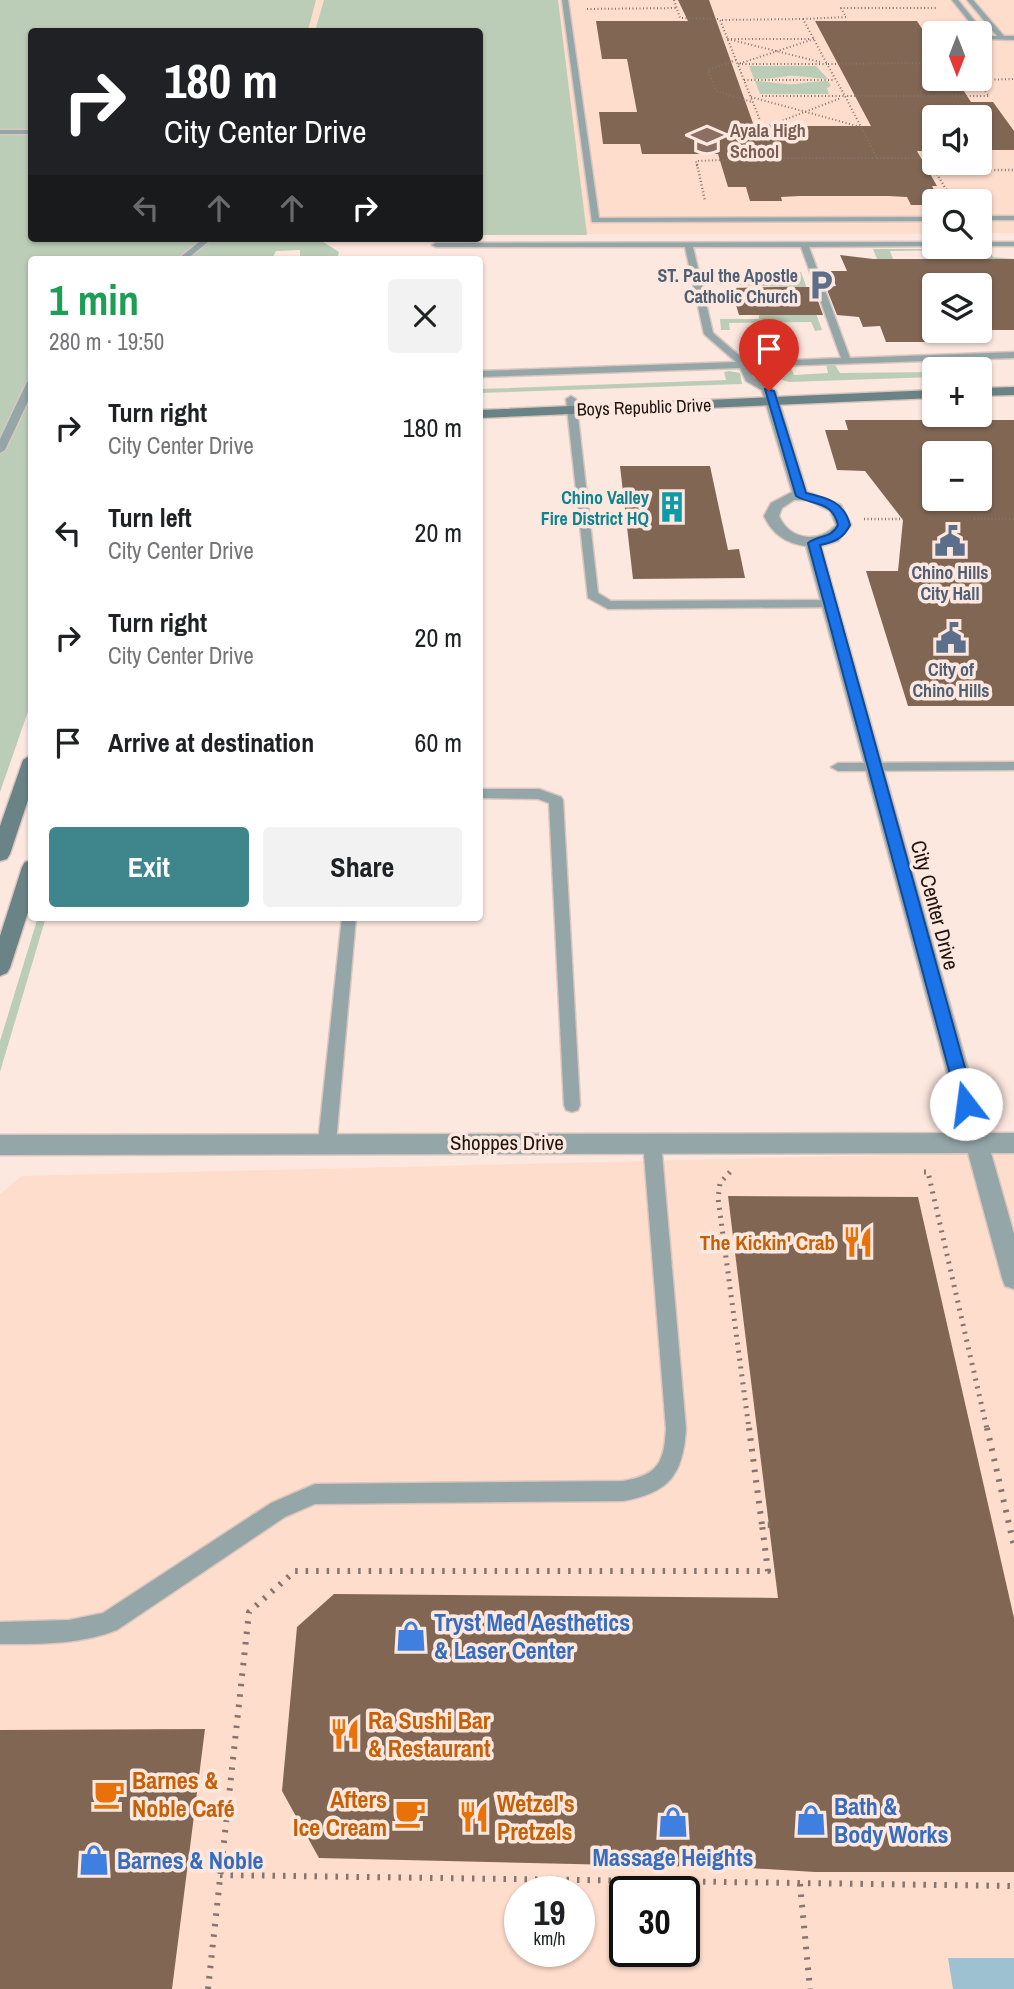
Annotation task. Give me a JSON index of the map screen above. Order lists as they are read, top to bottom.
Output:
{
  "streets": {
    "main road": ["Boys Republic Drive"],
    "street": ["City Center Drive", "Shoppes Drive"]
  },
  "crossings": [
    ["City Center Drive", "Shoppes Drive"]
  ],
  "places": {
    "school or university": ["Ayala High School"],
    "parking": ["ST. Paul the Apostle Catholic Church"],
    "building": ["Chino Valley Fire District HQ"],
    "public building": ["Chino Hills City Hall", "City of Chino Hills"],
    "restaurant": ["The Kickin' Crab", "Ra Sushi Bar & Restaurant", "Wetzel's Pretzels"],
    "shop": [
      "Tryst Med Aesthetics & Laser Center",
      "Bath & Body Works",
      "Massage Heights",
      "Barnes & Noble"
    ],
    "cafe": ["Barnes & Noble Café", "Afters Ice Cream"]
  },
  "north": "bottom",
  "page": {
    "map_buttons": ["+", "−"],
    "turn": ["180 m", "City Center Drive"],
    "heading": ["1 min", "280 m · 19:50"],
    "list": [
      {
        "name": "Turn right",
        "note": "City Center Drive",
        "value": "180 m"
      },
      {
        "name": "Turn left",
        "note": "City Center Drive",
        "value": "20 m"
      },
      {
        "name": "Turn right",
        "note": "City Center Drive",
        "value": "20 m"
      },
      {
        "name": "Arrive at destination",
        "value": "60 m"
      }
    ],
    "buttons": ["Exit", "Share"],
    "speed": "19 km/h",
    "limit": "30"
  }
}
